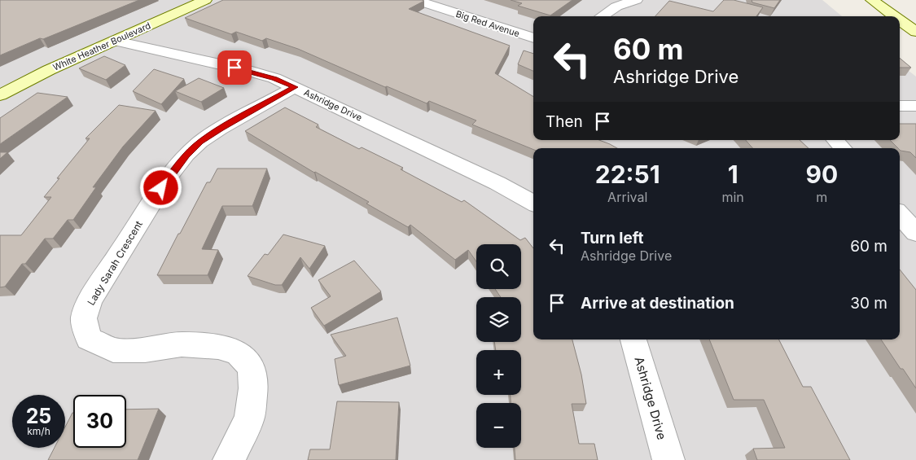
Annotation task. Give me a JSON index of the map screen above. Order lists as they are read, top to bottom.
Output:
{
  "streets": {
    "street": [
      "Big Red Avenue",
      "White Heather Boulevard",
      "Ashridge Drive",
      "Lady Sarah Crescent"
    ]
  },
  "crossings": [
    ["White Heather Boulevard", "Ashridge Drive"],
    ["Ashridge Drive", "Lady Sarah Crescent"]
  ],
  "page": {
    "turn": ["60 m", "Ashridge Drive"],
    "then": "Then",
    "eta": [
      "22:51",
      "Arrival",
      "1",
      "min",
      "90",
      "m"
    ],
    "list": [
      {
        "name": "Turn left",
        "note": "Ashridge Drive",
        "value": "60 m"
      },
      {
        "name": "Arrive at destination",
        "value": "30 m"
      }
    ],
    "map_buttons": ["+", "−"],
    "speed": "25 km/h",
    "limit": "30"
  }
}
